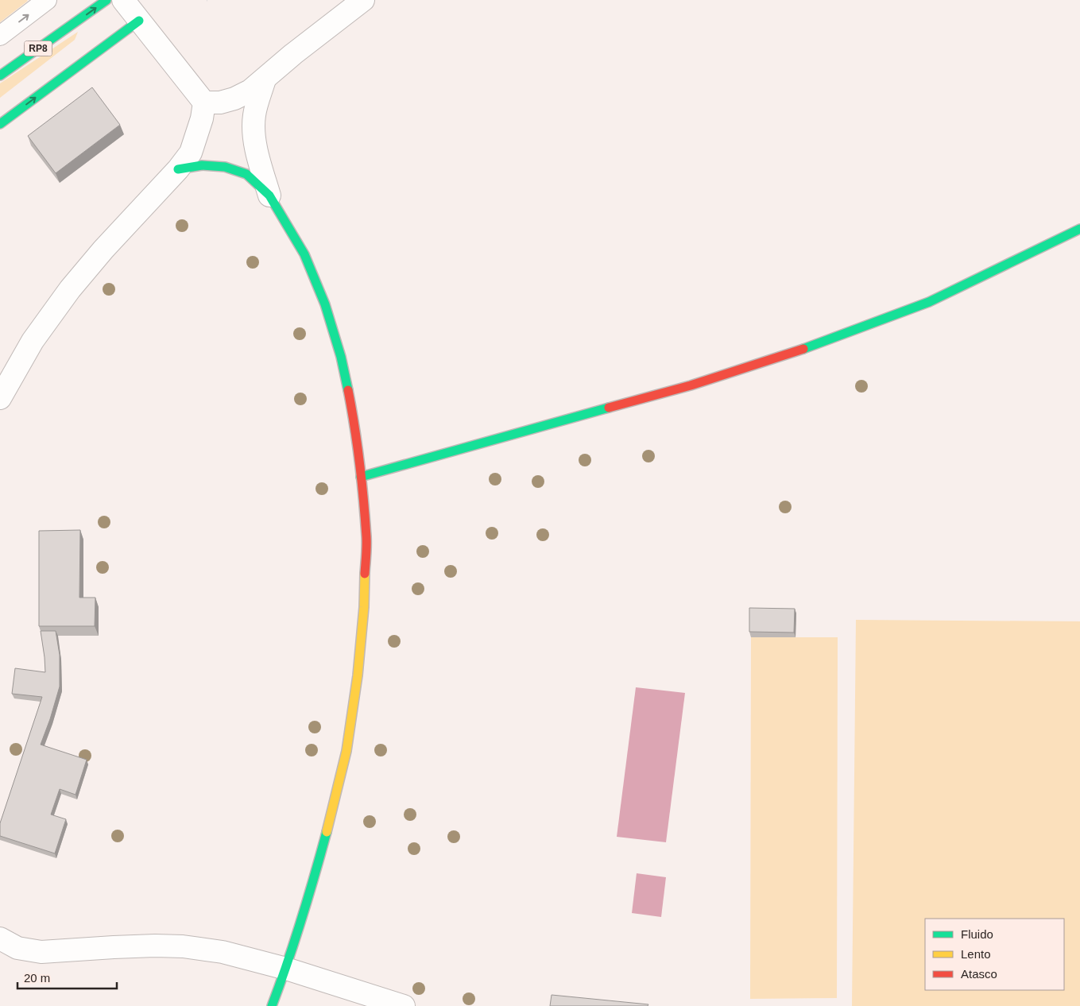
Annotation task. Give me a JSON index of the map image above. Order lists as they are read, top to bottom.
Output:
{
  "streets": {
    "street": ["RP8"]
  },
  "legend": ["Fluido", "Lento", "Atasco"],
  "scale_bar": "20 m"
}
